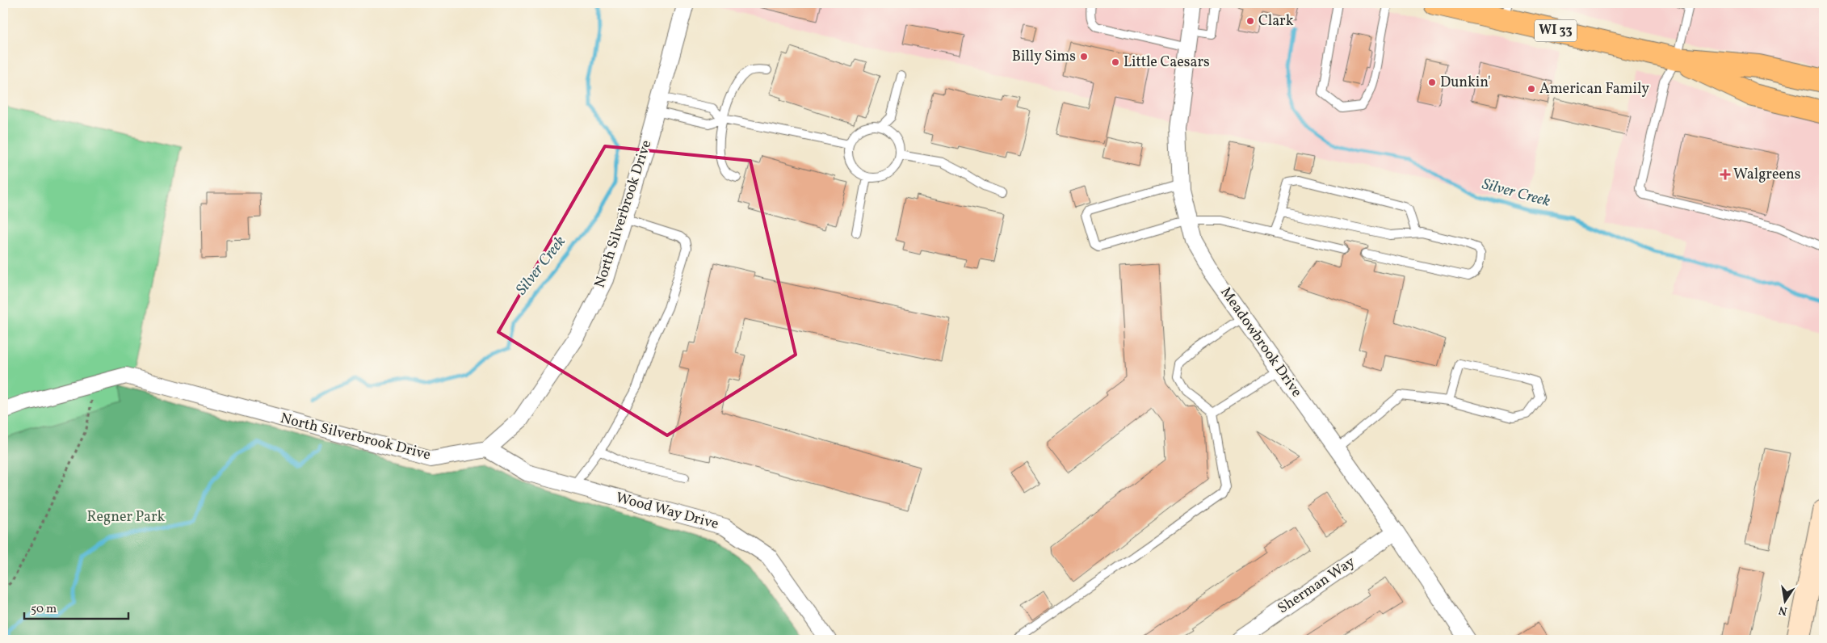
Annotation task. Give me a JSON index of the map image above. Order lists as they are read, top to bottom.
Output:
{
  "streets": {
    "main road": ["WI 33"],
    "street": [
      "North Silverbrook Drive",
      "Meadowbrook Drive",
      "Wood Way Drive",
      "Sherman Way"
    ]
  },
  "crossings": [
    ["North Silverbrook Drive", "Wood Way Drive"],
    ["Meadowbrook Drive", "Sherman Way"]
  ],
  "water": ["Silver Creek"],
  "parks": ["Regner Park"],
  "places": {
    "other": [
      "Clark",
      "Billy Sims",
      "Little Caesars",
      "Dunkin'",
      "American Family"
    ],
    "health": ["Walgreens"]
  },
  "scale_bar": "50 m",
  "north": "bottom"
}
